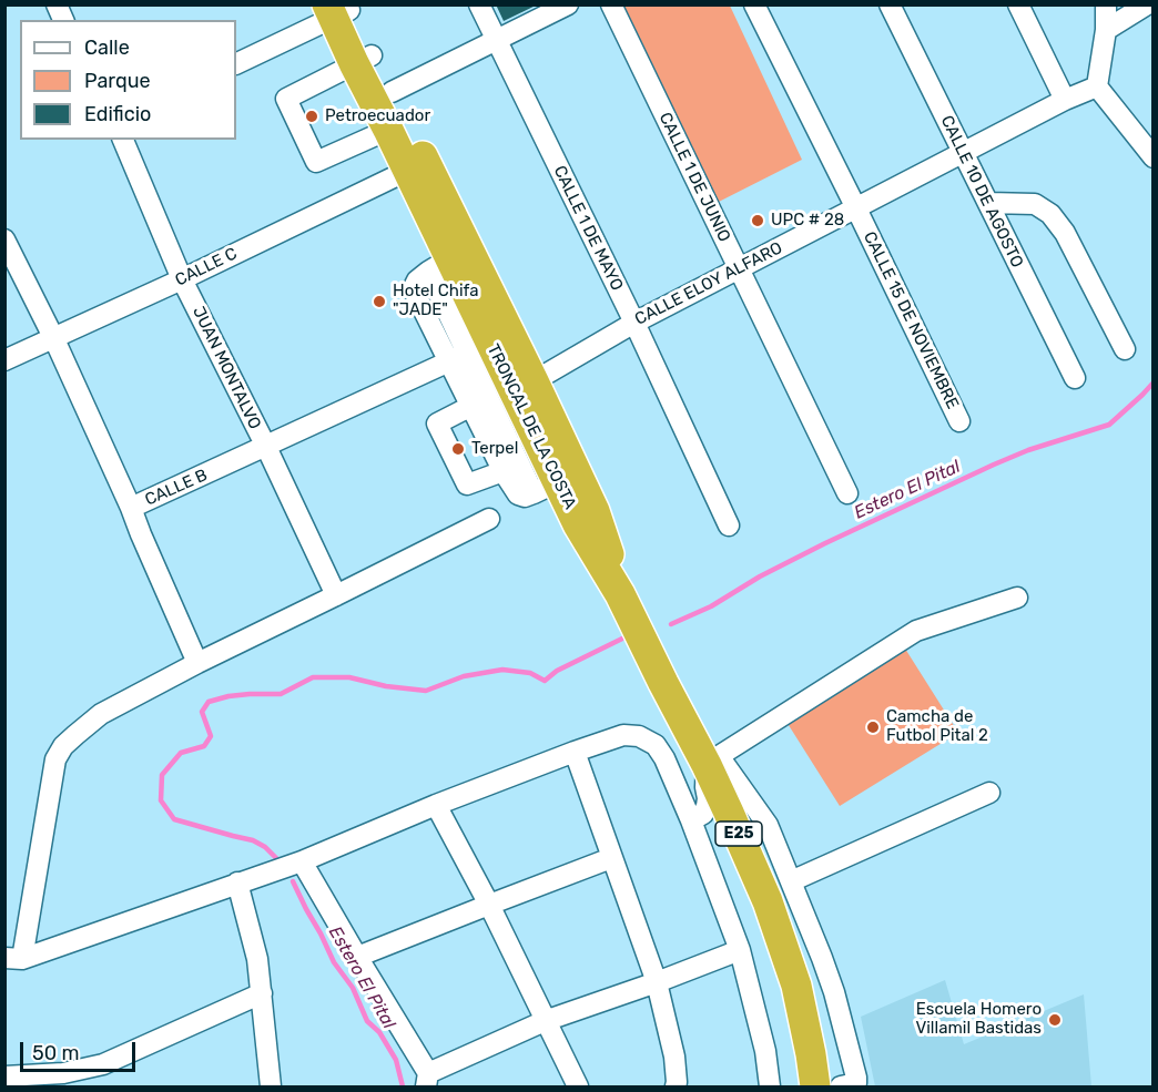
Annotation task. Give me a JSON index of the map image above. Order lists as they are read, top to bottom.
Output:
{
  "streets": {
    "highway": ["TRONCAL DE LA COSTA", "E25"],
    "street": [
      "CALLE 1 DE JUNIO",
      "CALLE 10 DE AGOSTO",
      "CALLE 1 DE MAYO",
      "CALLE C",
      "CALLE ELOY ALFARO",
      "CALLE 15 DE NOVIEMBRE",
      "JUAN MONTALVO",
      "CALLE B"
    ]
  },
  "crossings": [
    ["CALLE 1 DE JUNIO", "CALLE ELOY ALFARO"],
    ["CALLE 10 DE AGOSTO", "CALLE ELOY ALFARO"],
    ["CALLE 1 DE MAYO", "CALLE ELOY ALFARO"],
    ["CALLE C", "JUAN MONTALVO"],
    ["CALLE C", "TRONCAL DE LA COSTA"],
    ["CALLE C", "CALLE B"],
    ["CALLE ELOY ALFARO", "CALLE 15 DE NOVIEMBRE"],
    ["CALLE ELOY ALFARO", "TRONCAL DE LA COSTA"],
    ["JUAN MONTALVO", "CALLE B"],
    ["TRONCAL DE LA COSTA", "CALLE B"]
  ],
  "water": ["Estero El Pital"],
  "places": [
    "Petroecuador",
    "UPC # 28",
    "Hotel Chifa \"JADE\"",
    "Terpel",
    "Camcha de Futbol Pital 2",
    "Escuela Homero Villamil Bastidas"
  ],
  "legend": ["Calle", "Parque", "Edificio"],
  "scale_bar": "50 m"
}
